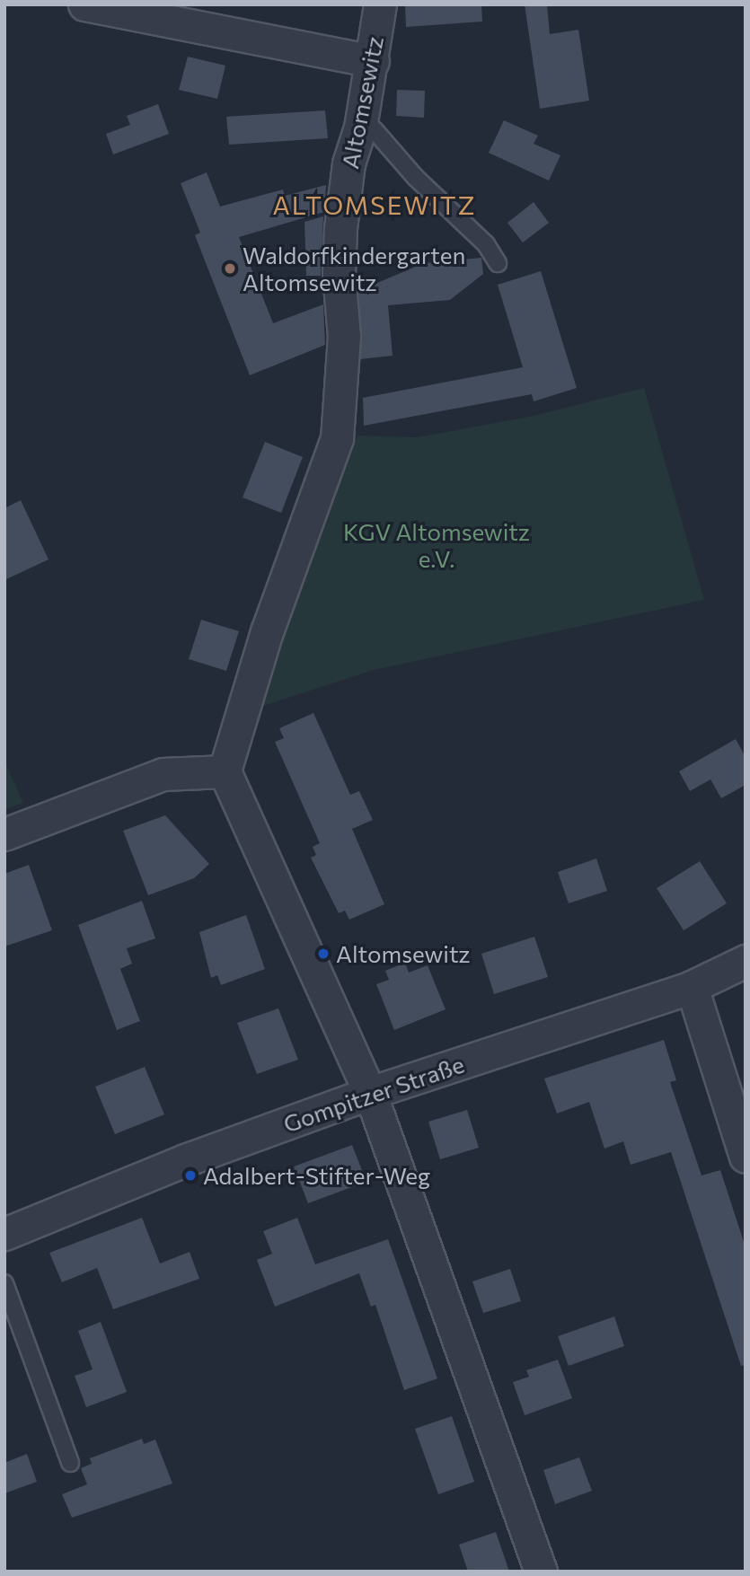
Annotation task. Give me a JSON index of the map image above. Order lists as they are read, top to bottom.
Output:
{
  "streets": {
    "street": ["Altomsewitz", "Gompitzer Straße"]
  },
  "districts": ["ALTOMSEWITZ"],
  "parks": ["KGV Altomsewitz e.V."],
  "places": ["Waldorfkindergarten Altomsewitz", "Altomsewitz", "Adalbert-Stifter-Weg"]
}
